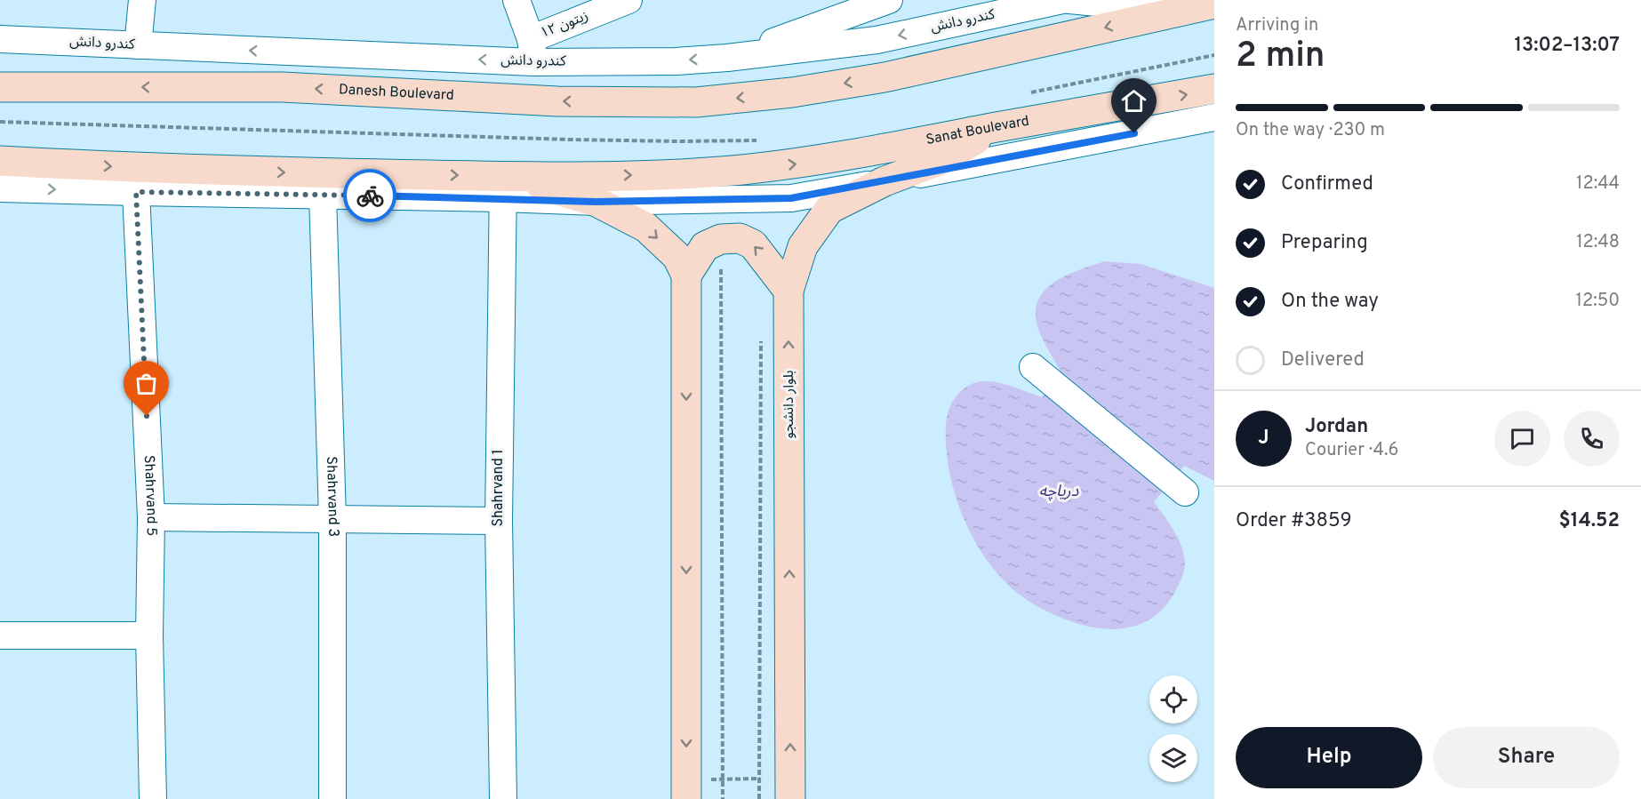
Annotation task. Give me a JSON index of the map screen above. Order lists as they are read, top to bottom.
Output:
{
  "streets": {
    "main road": ["Danesh Boulevard", "Sanat Boulevard", "بلوار دانشجو"],
    "street": [
      "کندرو دانش",
      "زیتون ۱۲",
      "Shahrvand 1",
      "Shahrvand 5",
      "Shahrvand 3"
    ]
  },
  "crossings": [
    ["کندرو دانش", "زیتون ۱۲"],
    ["Sanat Boulevard", "بلوار دانشجو"],
    ["Sanat Boulevard", "Shahrvand 1"]
  ],
  "one_way": ["Sanat Boulevard"],
  "water": ["دریاچه"],
  "page": {
    "heading": ["2 min", "Arriving in", "13:02–13:07"],
    "panel": [
      "Jordan",
      "Courier · 4.6",
      "Order #3859",
      "$14.52"
    ],
    "bar": "On the way · 230 m",
    "list": [
      ["Confirmed", "12:44"],
      ["Preparing", "12:48"],
      ["On the way", "12:50"],
      "Delivered"
    ],
    "round": "J",
    "buttons": ["Help", "Share"]
  }
}
